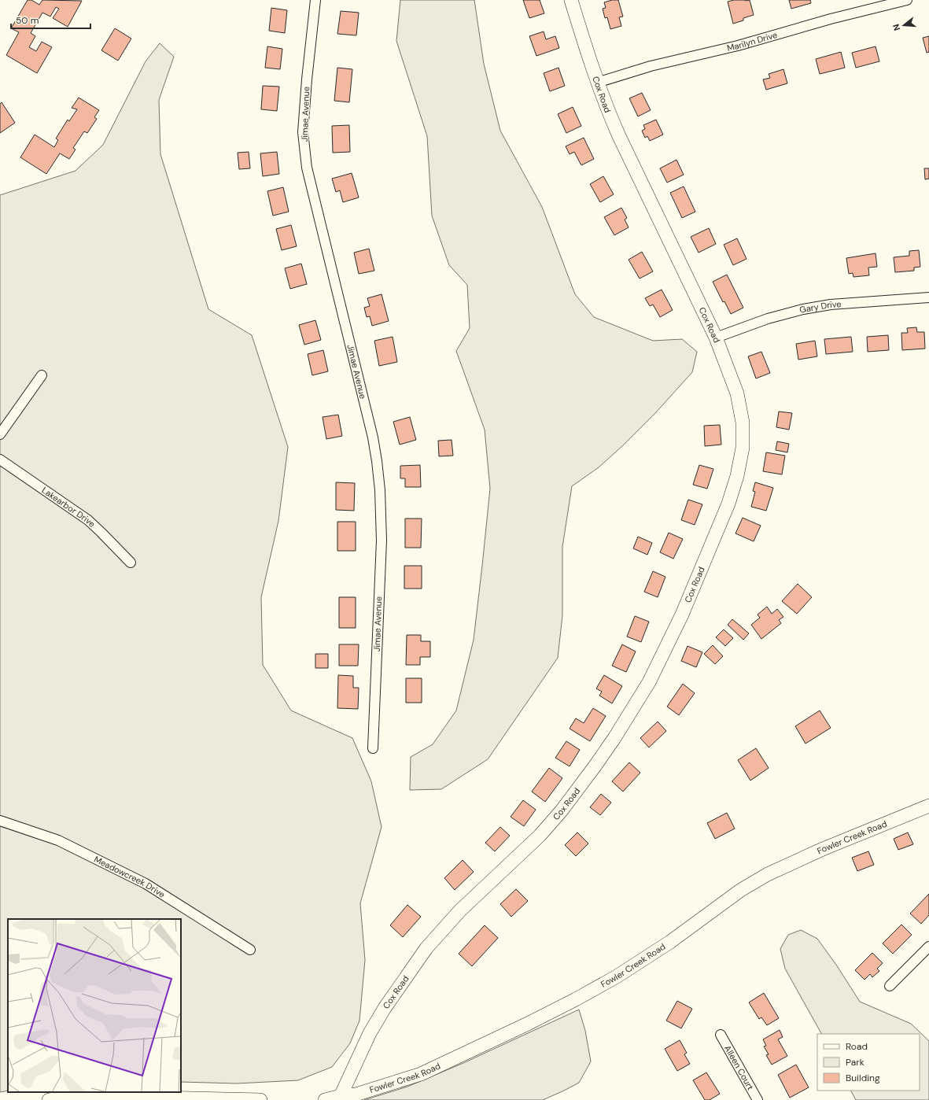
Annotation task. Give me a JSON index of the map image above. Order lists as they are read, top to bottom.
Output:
{
  "streets": {
    "street": [
      "Marilyn Drive",
      "Cox Road",
      "Jimae Avenue",
      "Gary Drive",
      "Lakearbor Drive",
      "Fowler Creek Road",
      "Meadowcreek Drive",
      "Alleen Court"
    ]
  },
  "crossings": [
    ["Marilyn Drive", "Cox Road"],
    ["Cox Road", "Gary Drive"],
    ["Cox Road", "Fowler Creek Road"]
  ],
  "legend": ["Road", "Park", "Building"],
  "scale_bar": "50 m",
  "north": "left"
}
